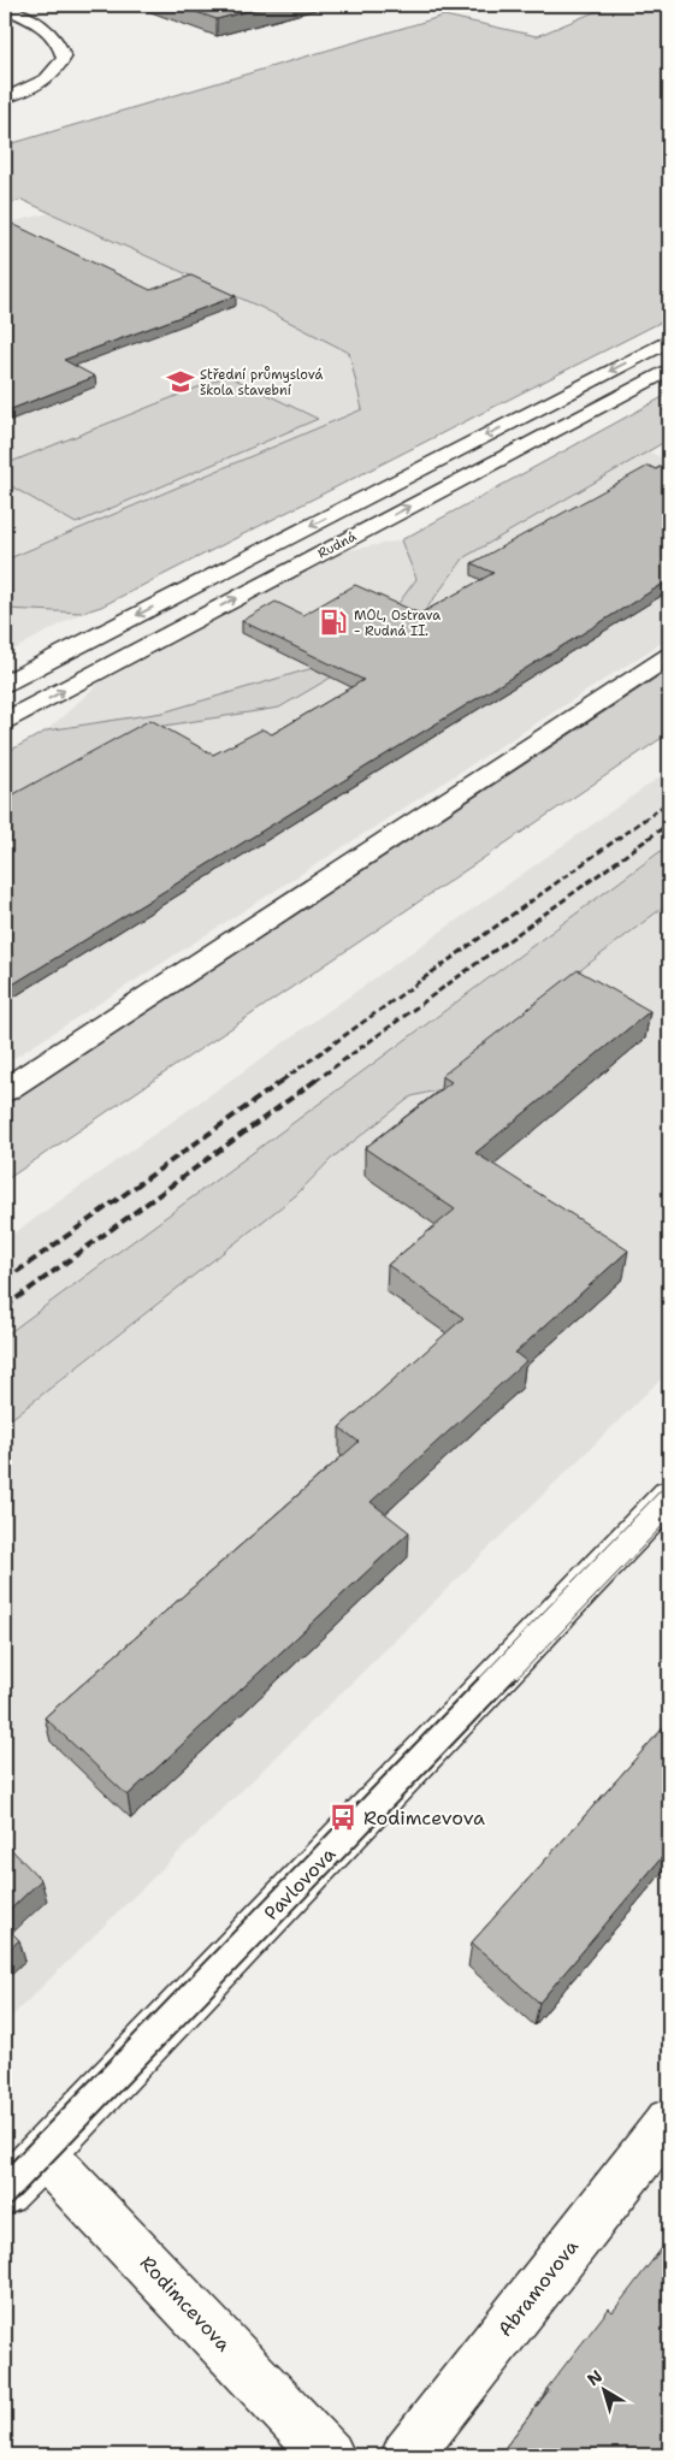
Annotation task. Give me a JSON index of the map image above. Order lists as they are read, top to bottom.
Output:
{
  "streets": {
    "main road": [
      "Rudná",
      "Pavlovova",
      "Abramovova",
      "Rodimcevova"
    ]
  },
  "crossings": [
    ["Pavlovova", "Rodimcevova"]
  ],
  "places": {
    "school or university": ["Střední průmyslová škola stavební"],
    "fuel station": ["MOL, Ostrava - Rudná II."],
    "bus stop": ["Rodimcevova"]
  },
  "north": "top left"
}
